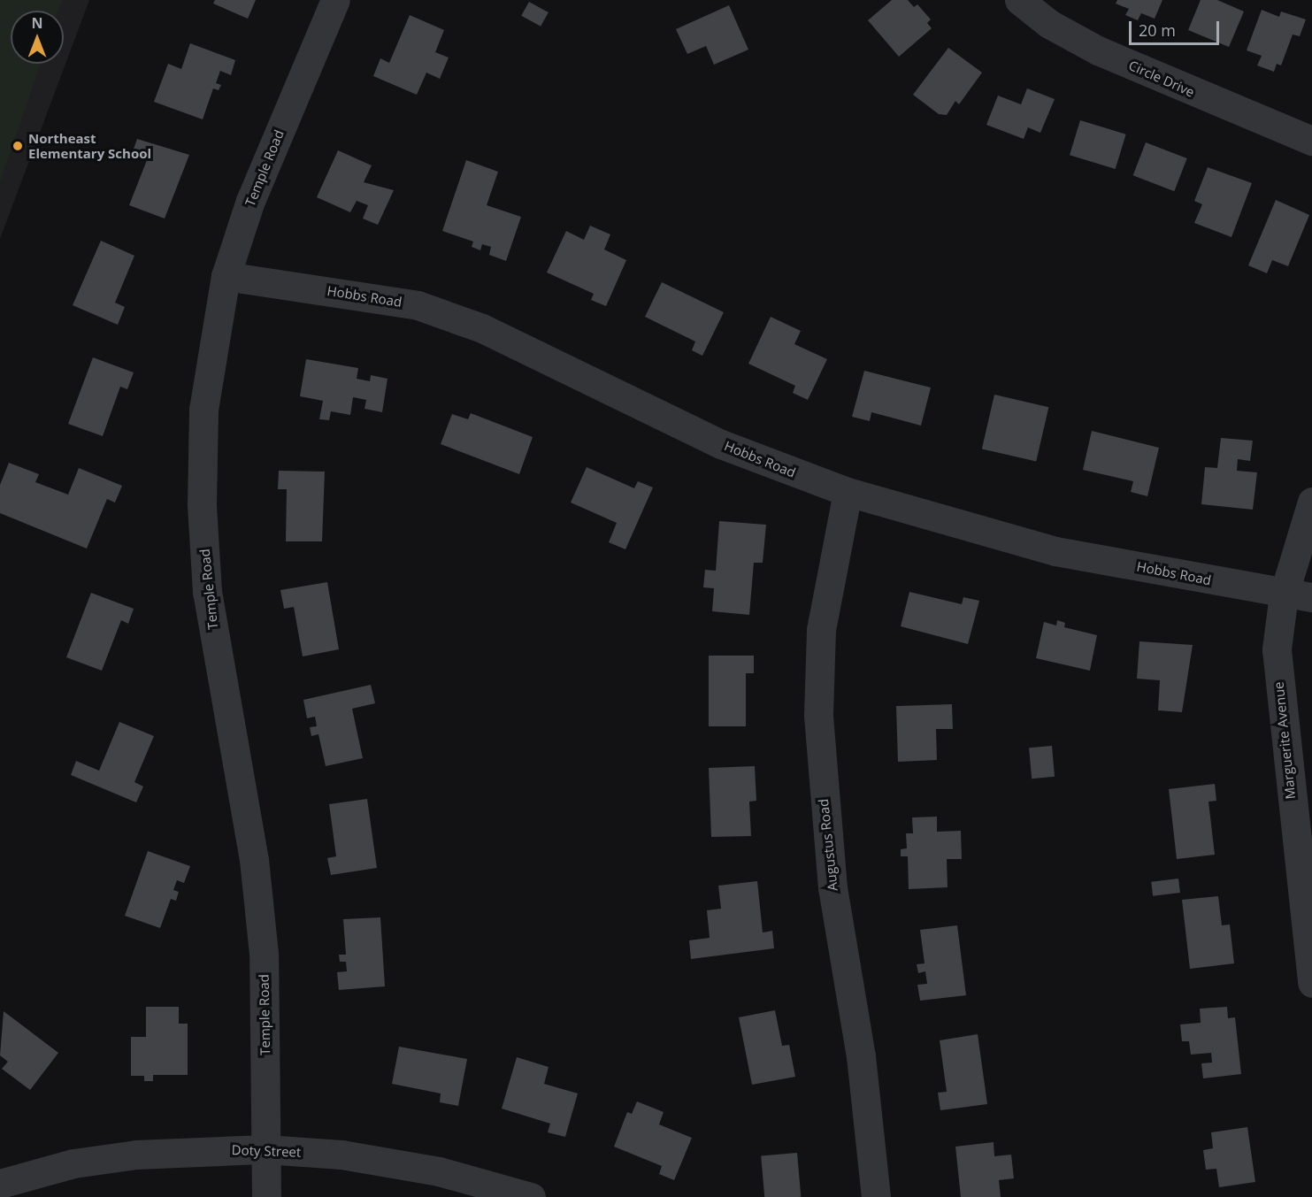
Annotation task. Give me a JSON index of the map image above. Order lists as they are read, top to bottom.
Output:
{
  "streets": {
    "street": [
      "Circle Drive",
      "Temple Road",
      "Hobbs Road",
      "Marguerite Avenue",
      "Augustus Road",
      "Doty Street"
    ]
  },
  "crossings": [
    ["Temple Road", "Hobbs Road"],
    ["Temple Road", "Doty Street"],
    ["Hobbs Road", "Marguerite Avenue"],
    ["Hobbs Road", "Augustus Road"]
  ],
  "places": ["Northeast Elementary School"],
  "scale_bar": "20 m",
  "north": "top"
}
